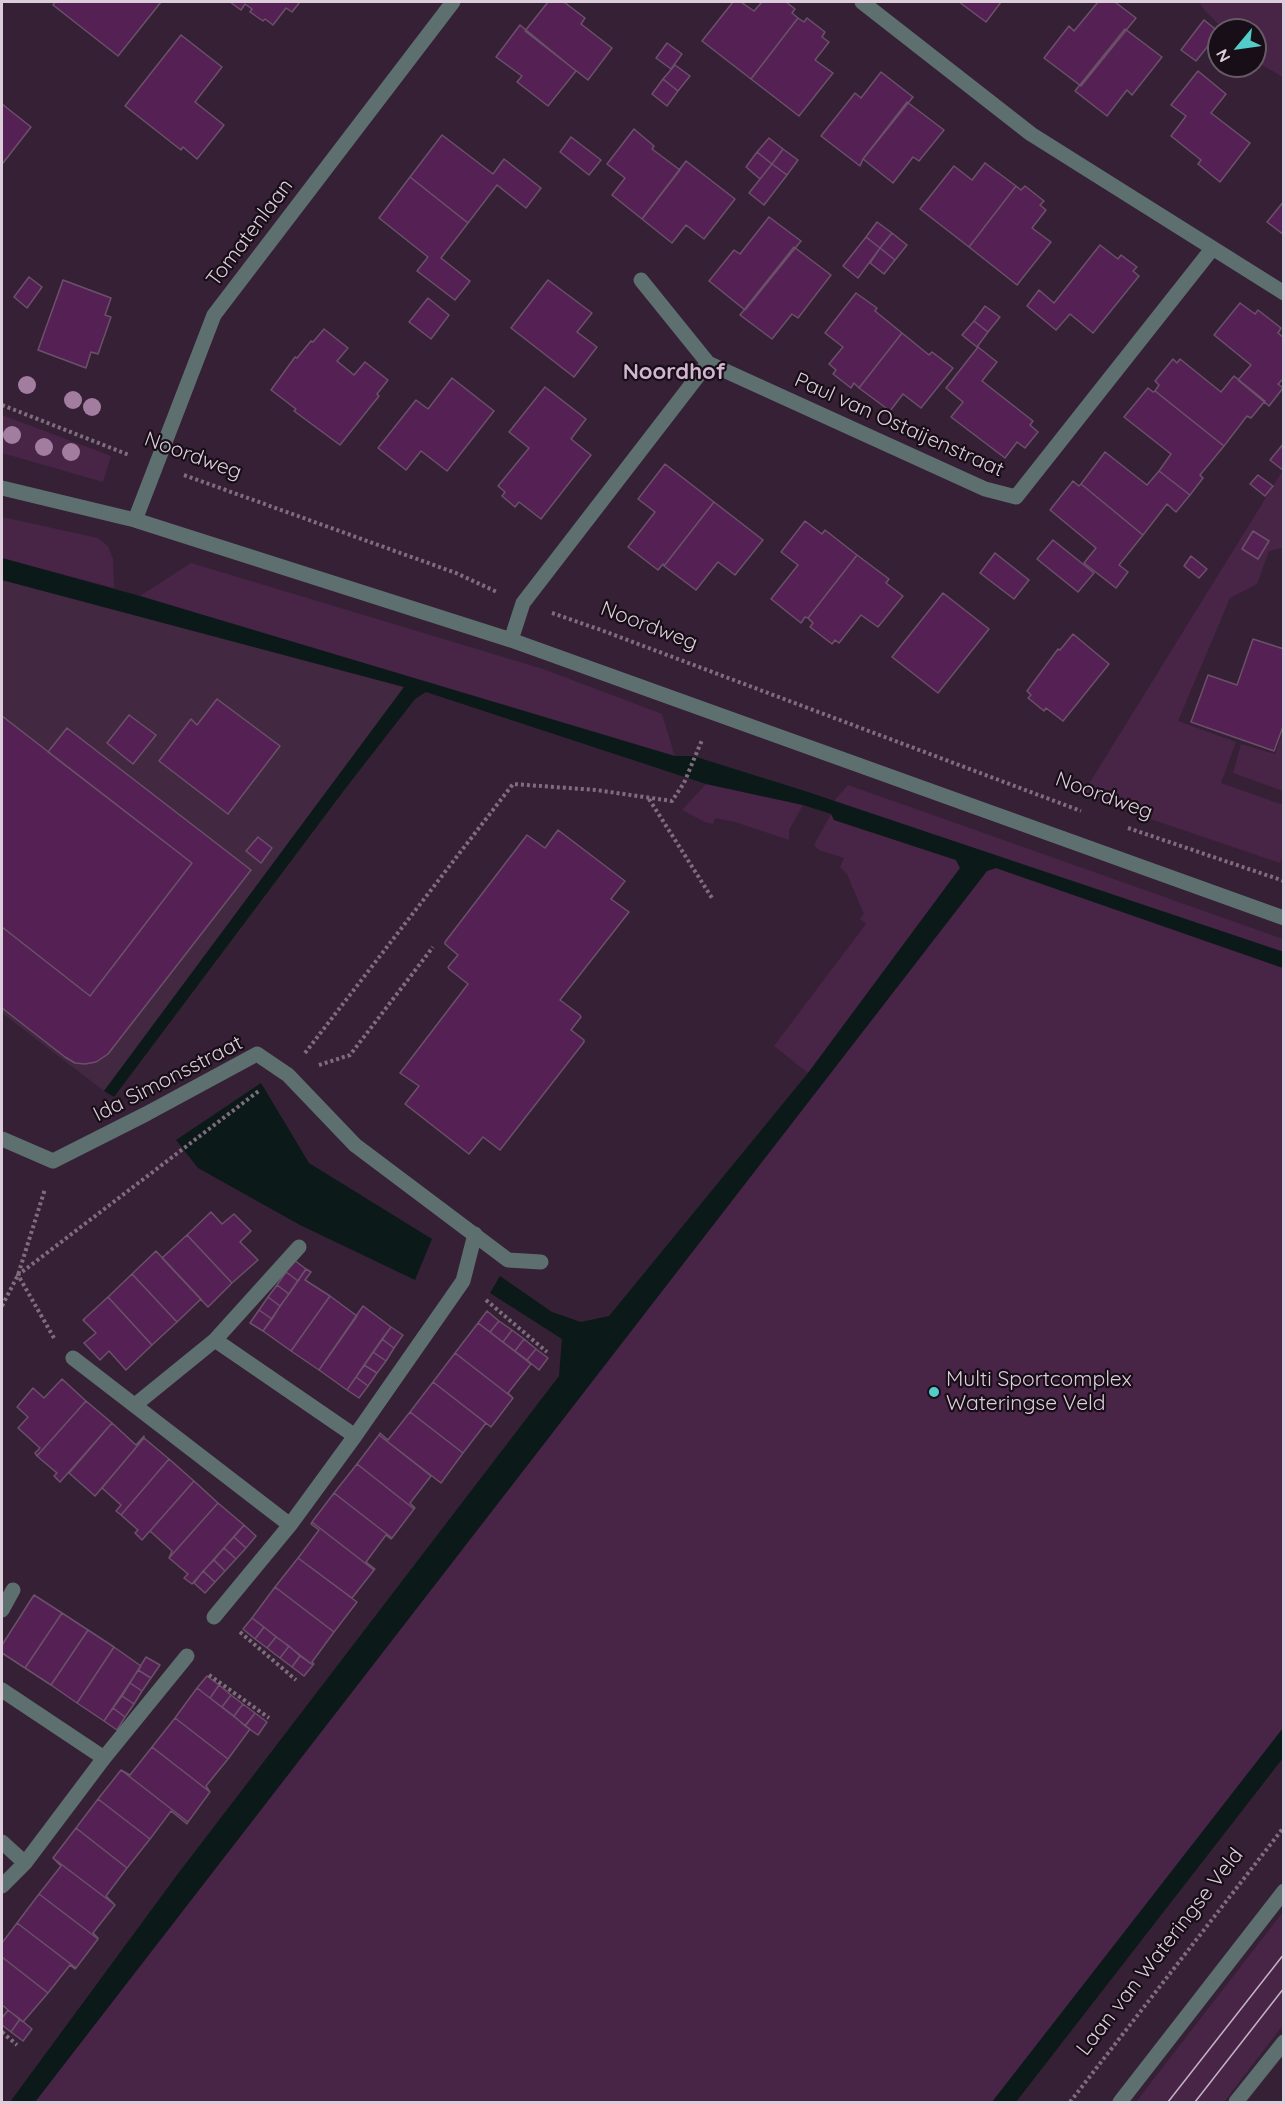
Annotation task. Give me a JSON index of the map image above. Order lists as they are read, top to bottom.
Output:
{
  "streets": {
    "street": ["Tomatenlaan", "Paul van Ostaijenstraat", "Ida Simonsstraat"],
    "path": ["Noordweg", "Laan van Wateringse Veld"]
  },
  "crossings": [
    ["Tomatenlaan", "Noordweg"]
  ],
  "districts": ["Noordhof"],
  "places": ["Multi Sportcomplex Wateringse Veld"],
  "north": "bottom left"
}
